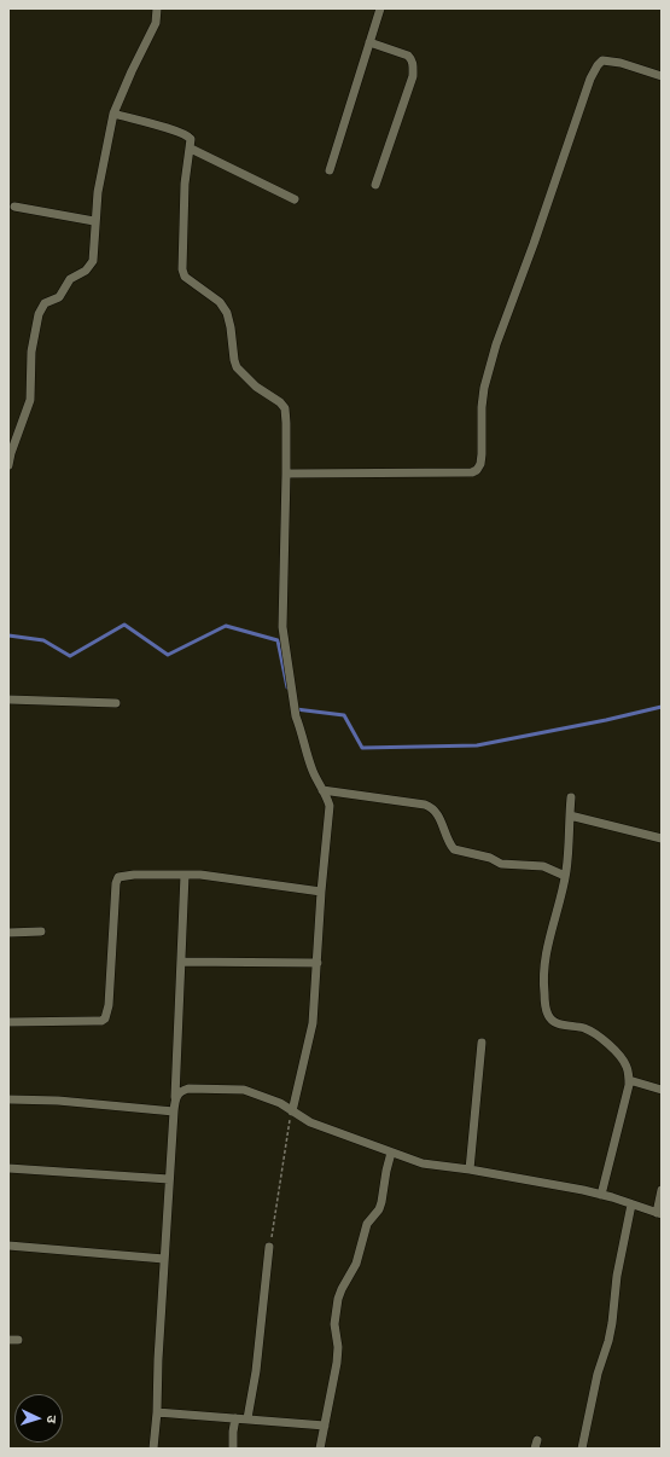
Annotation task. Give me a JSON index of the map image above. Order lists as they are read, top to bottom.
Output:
{
  "north": "right"
}
